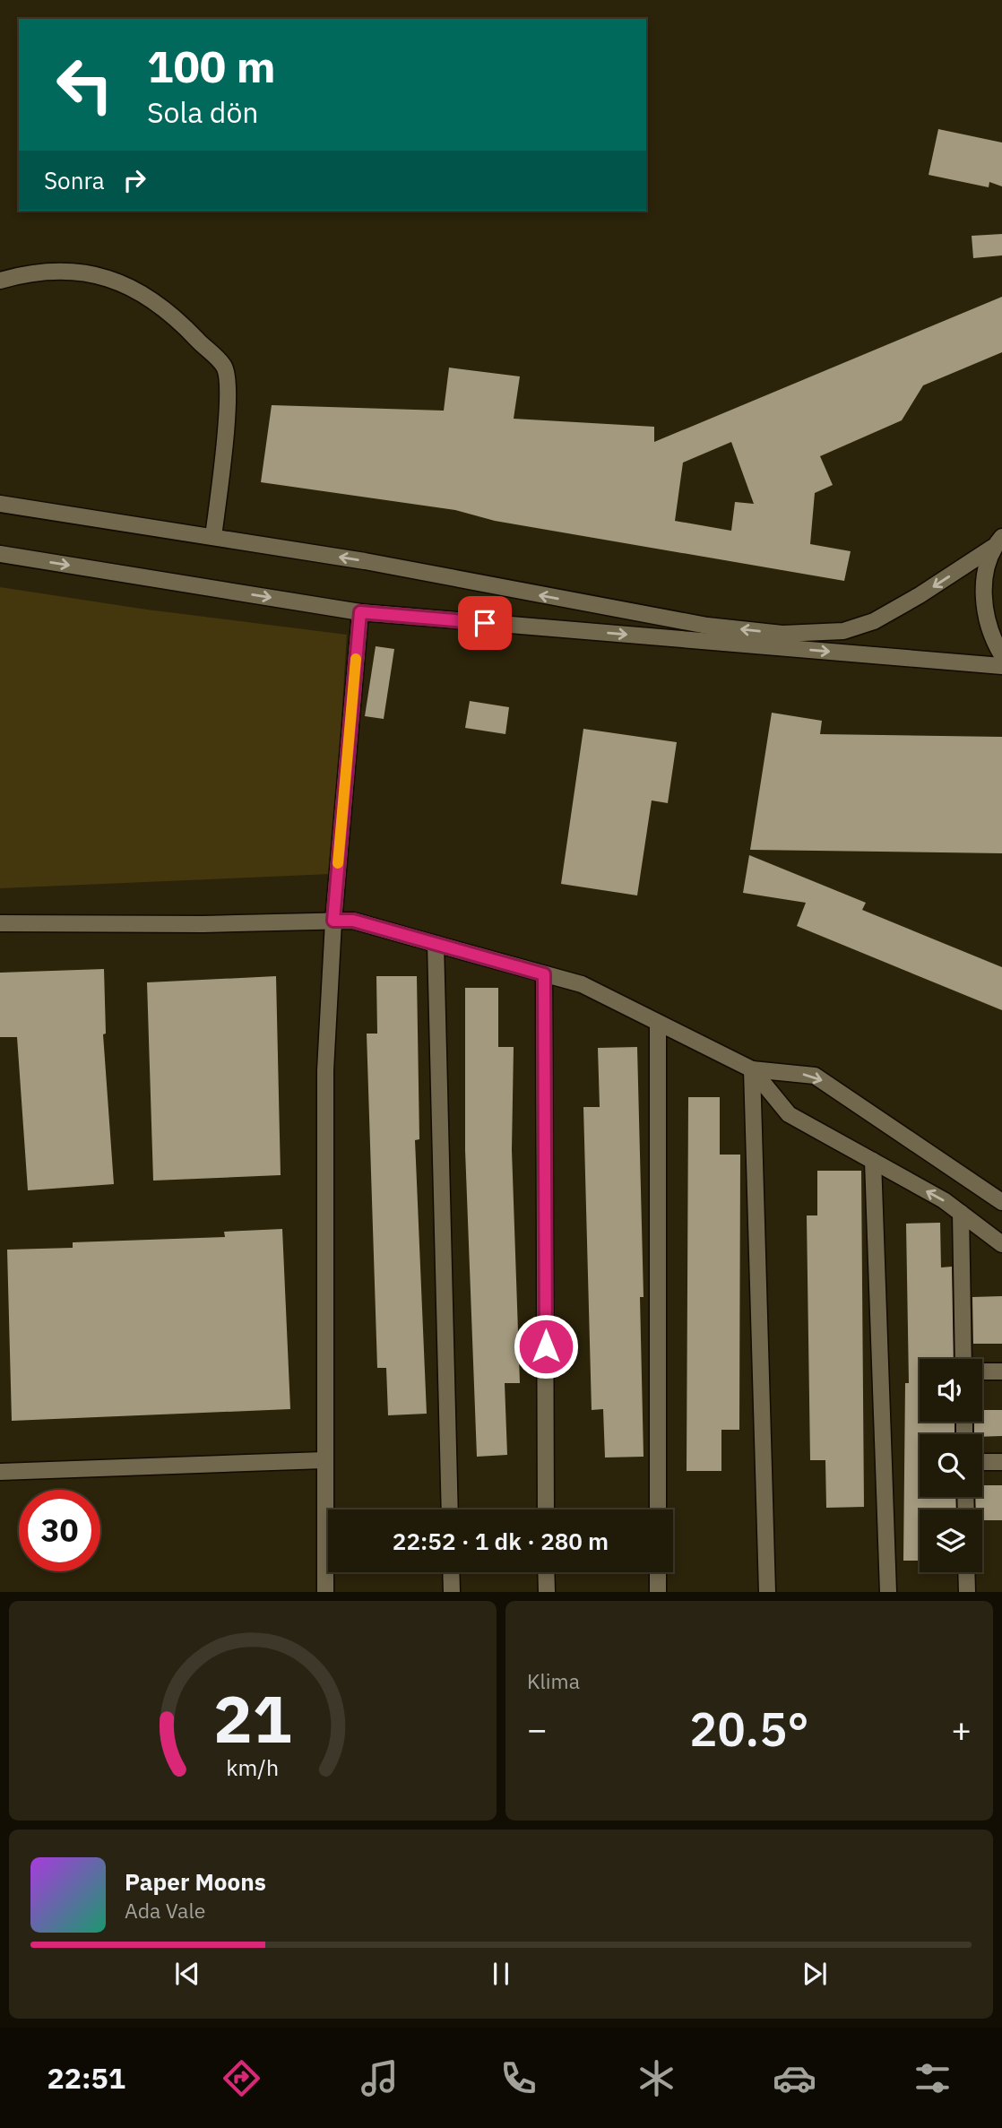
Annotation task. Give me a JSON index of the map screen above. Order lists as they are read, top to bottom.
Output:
{
  "page": {
    "turn": ["100 m", "Sola dön"],
    "then": "Sonra",
    "limit": "30",
    "trip": "22:52 · 1 dk · 280 m",
    "tile": "Klima",
    "heat": ["−", "20.5°", "+"],
    "song": ["Paper Moons", "Ada Vale"],
    "tabs": "22:51",
    "gauge": ["21", "km/h"]
  }
}
